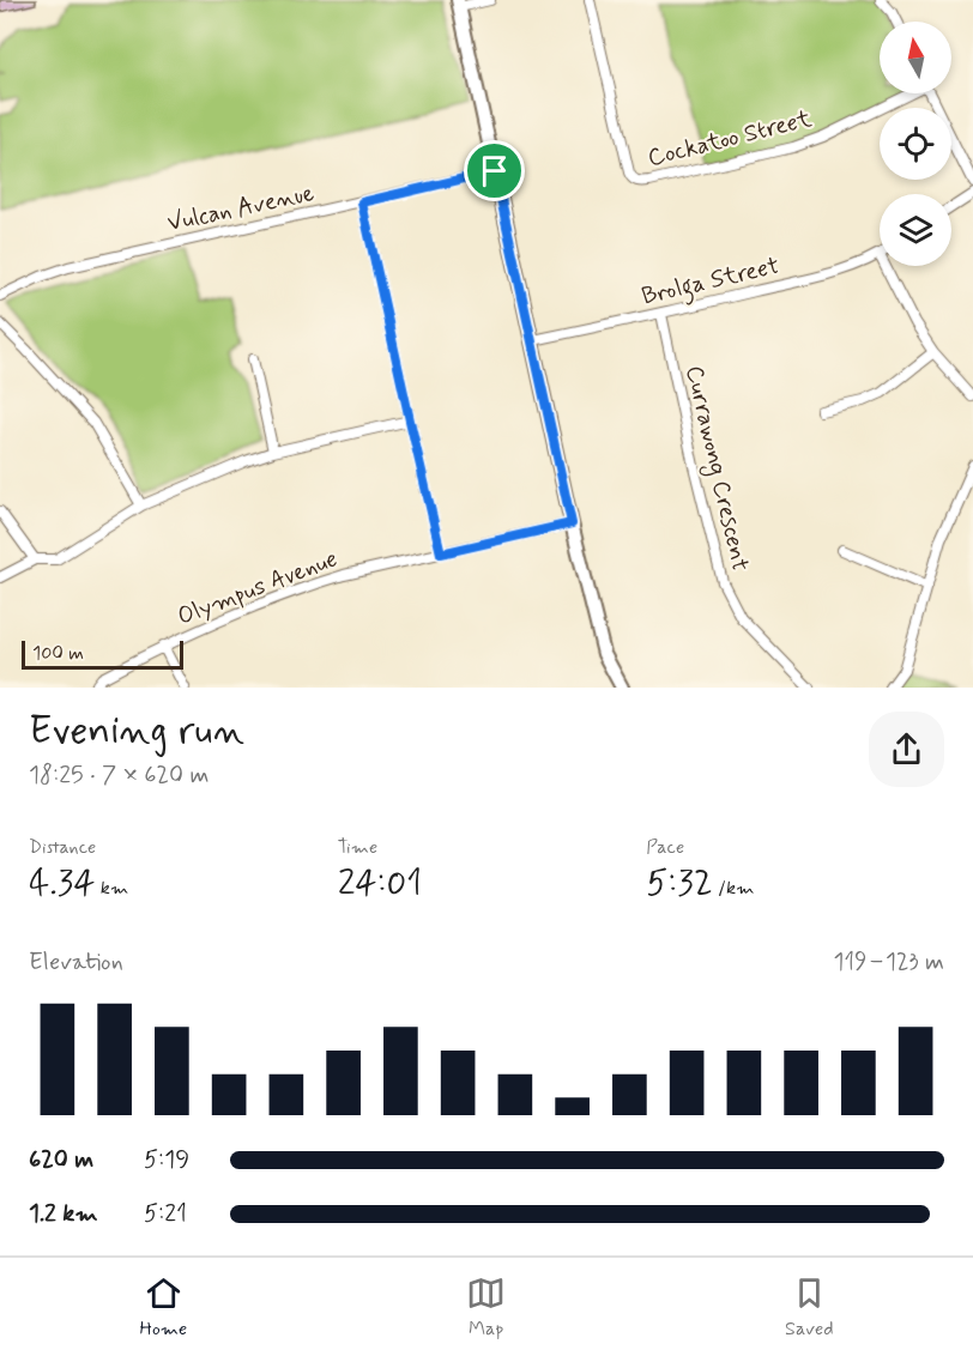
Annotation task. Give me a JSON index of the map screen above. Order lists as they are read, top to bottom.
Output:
{
  "streets": {
    "street": [
      "Cockatoo Street",
      "Vulcan Avenue",
      "Brolga Street",
      "Currawong Crescent",
      "Olympus Avenue"
    ]
  },
  "crossings": [
    ["Brolga Street", "Currawong Crescent"]
  ],
  "scale_bar": "100 m",
  "north": "top",
  "page": {
    "scale": "100 m",
    "heading": ["Evening run", "18:25 · 7 × 620 m"],
    "stats": [
      ["Distance", "4.34 km"],
      ["Time", "24:01"],
      ["Pace", "5:32 /km"]
    ],
    "chart": ["Elevation", "119–123 m"],
    "list": [
      {
        "name": "620 m",
        "note": "5:19"
      },
      {
        "name": "1.2 km",
        "note": "5:21"
      }
    ],
    "tabs": ["Home", "Map", "Saved"]
  }
}
